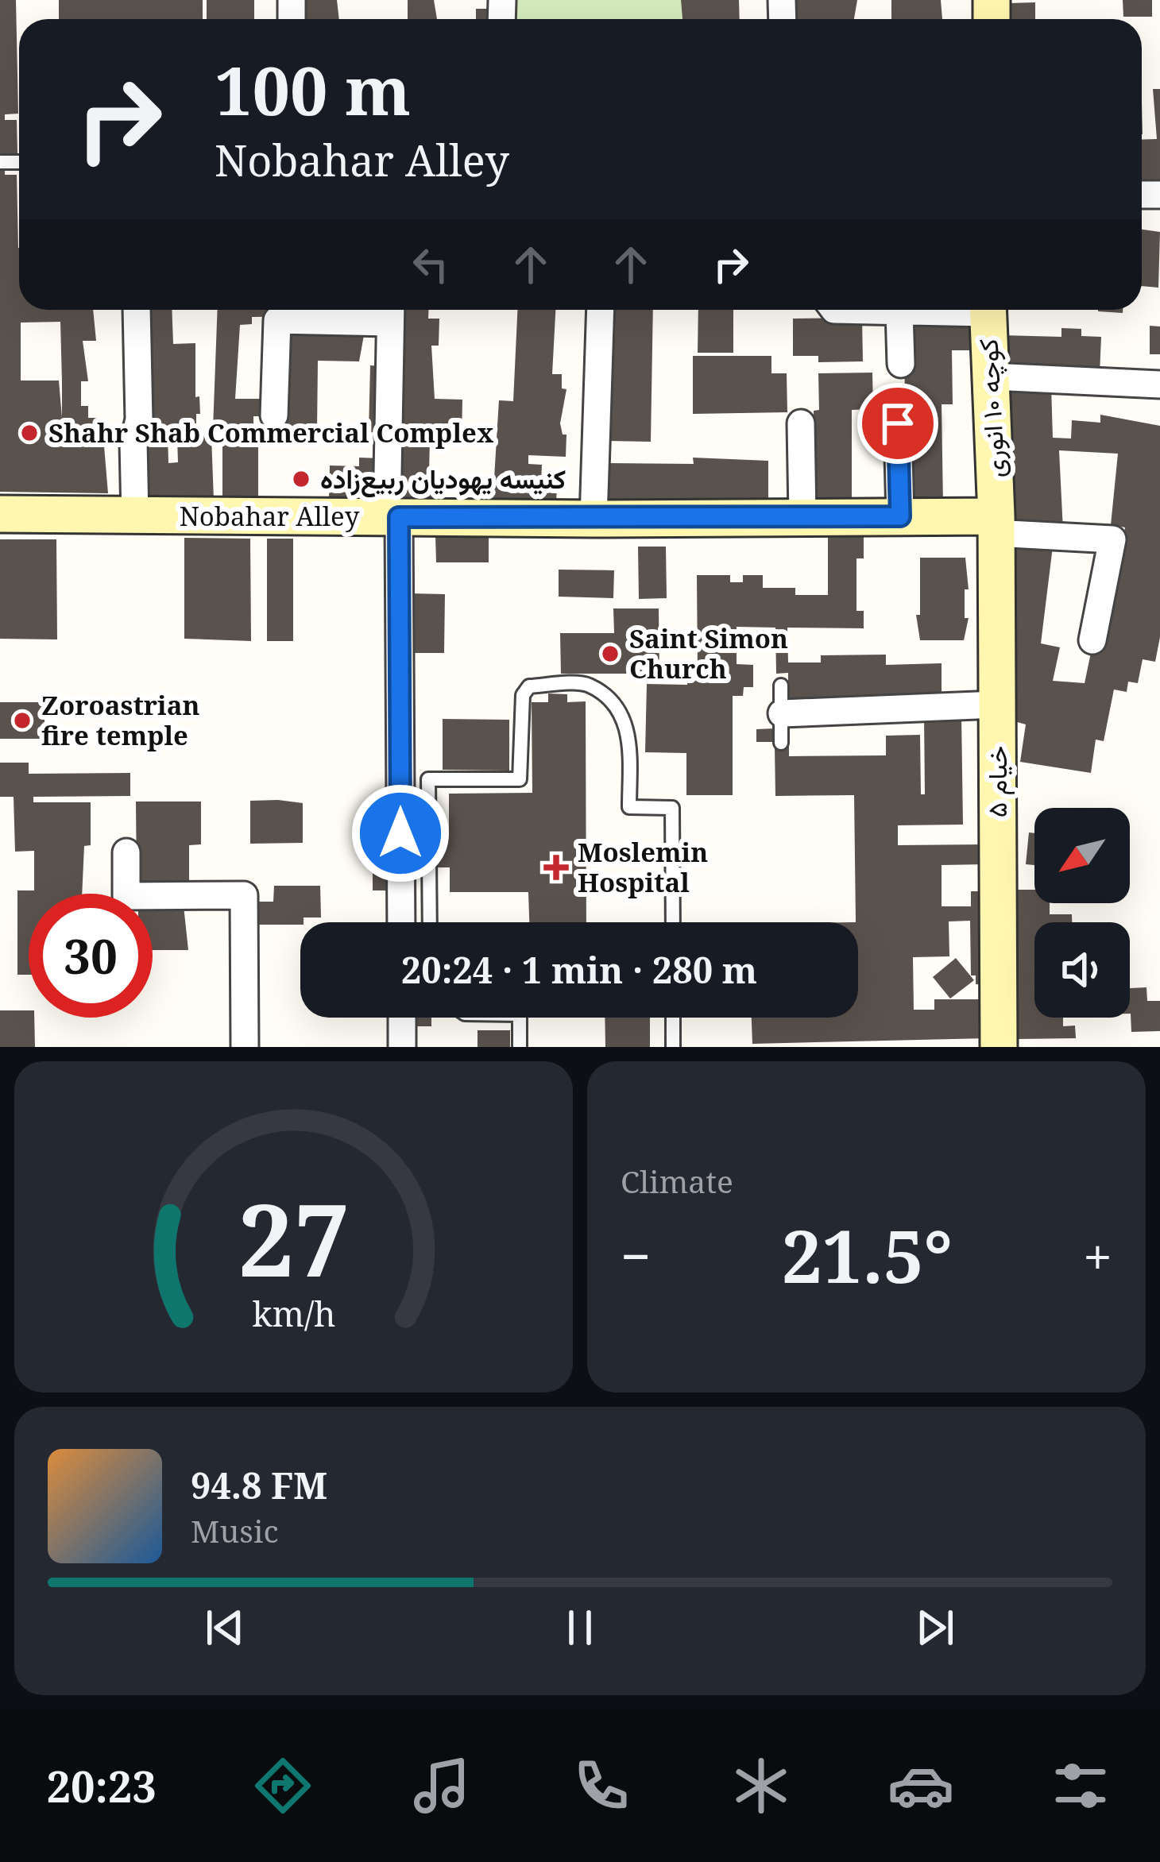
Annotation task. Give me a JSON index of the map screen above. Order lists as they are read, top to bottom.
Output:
{
  "streets": {
    "street": ["کوچه ۱۰ انوری", "Nobahar Alley", "۵ خیام"]
  },
  "crossings": [
    ["کوچه ۱۰ انوری", "Nobahar Alley"],
    ["کوچه ۱۰ انوری", "۵ خیام"],
    ["Nobahar Alley", "۵ خیام"]
  ],
  "places": {
    "other": [
      "Shahr Shab Commercial Complex",
      "کنیسه یهودیان ربیع‌زاده",
      "Saint Simon Church",
      "Zoroastrian fire temple"
    ],
    "health": ["Moslemin Hospital"]
  },
  "north": "bottom left",
  "page": {
    "turn": ["100 m", "Nobahar Alley"],
    "limit": "30",
    "trip": "20:24 · 1 min · 280 m",
    "tile": "Climate",
    "heat": ["−", "21.5°", "+"],
    "song": ["94.8 FM", "Music"],
    "tabs": "20:23",
    "gauge": ["27", "km/h"]
  }
}
